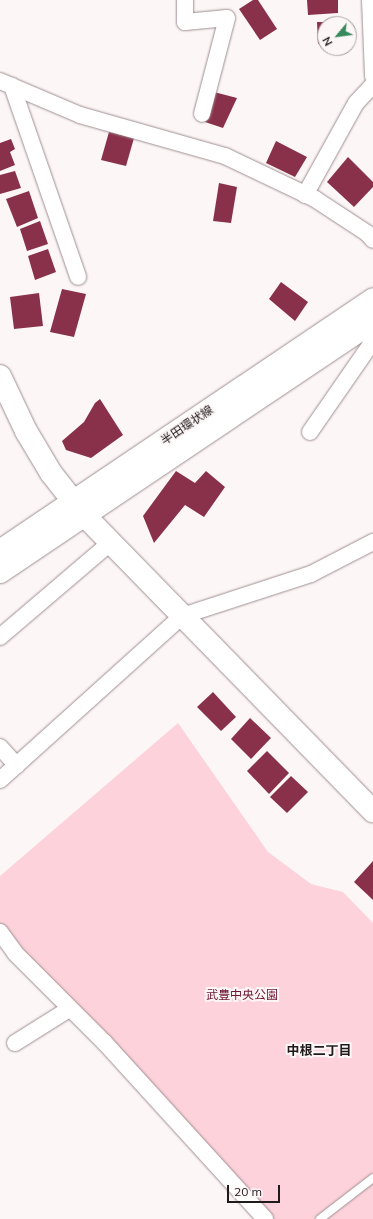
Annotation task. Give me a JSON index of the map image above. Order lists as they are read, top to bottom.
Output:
{
  "streets": {
    "main road": ["半田環状線"]
  },
  "districts": ["中根二丁目"],
  "parks": ["武豊中央公園"],
  "scale_bar": "20 m",
  "north": "bottom left"
}
